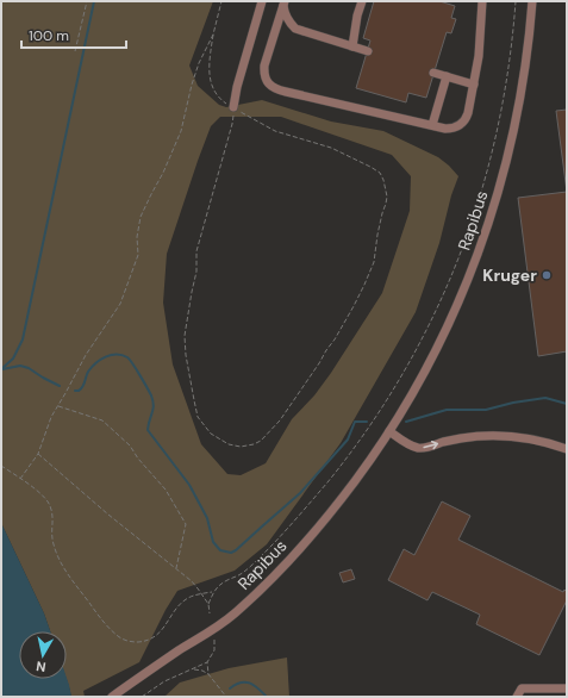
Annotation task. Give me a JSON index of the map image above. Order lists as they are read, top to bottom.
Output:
{
  "streets": {
    "lane": ["Rapibus"]
  },
  "places": ["Kruger"],
  "scale_bar": "100 m",
  "north": "bottom"
}
